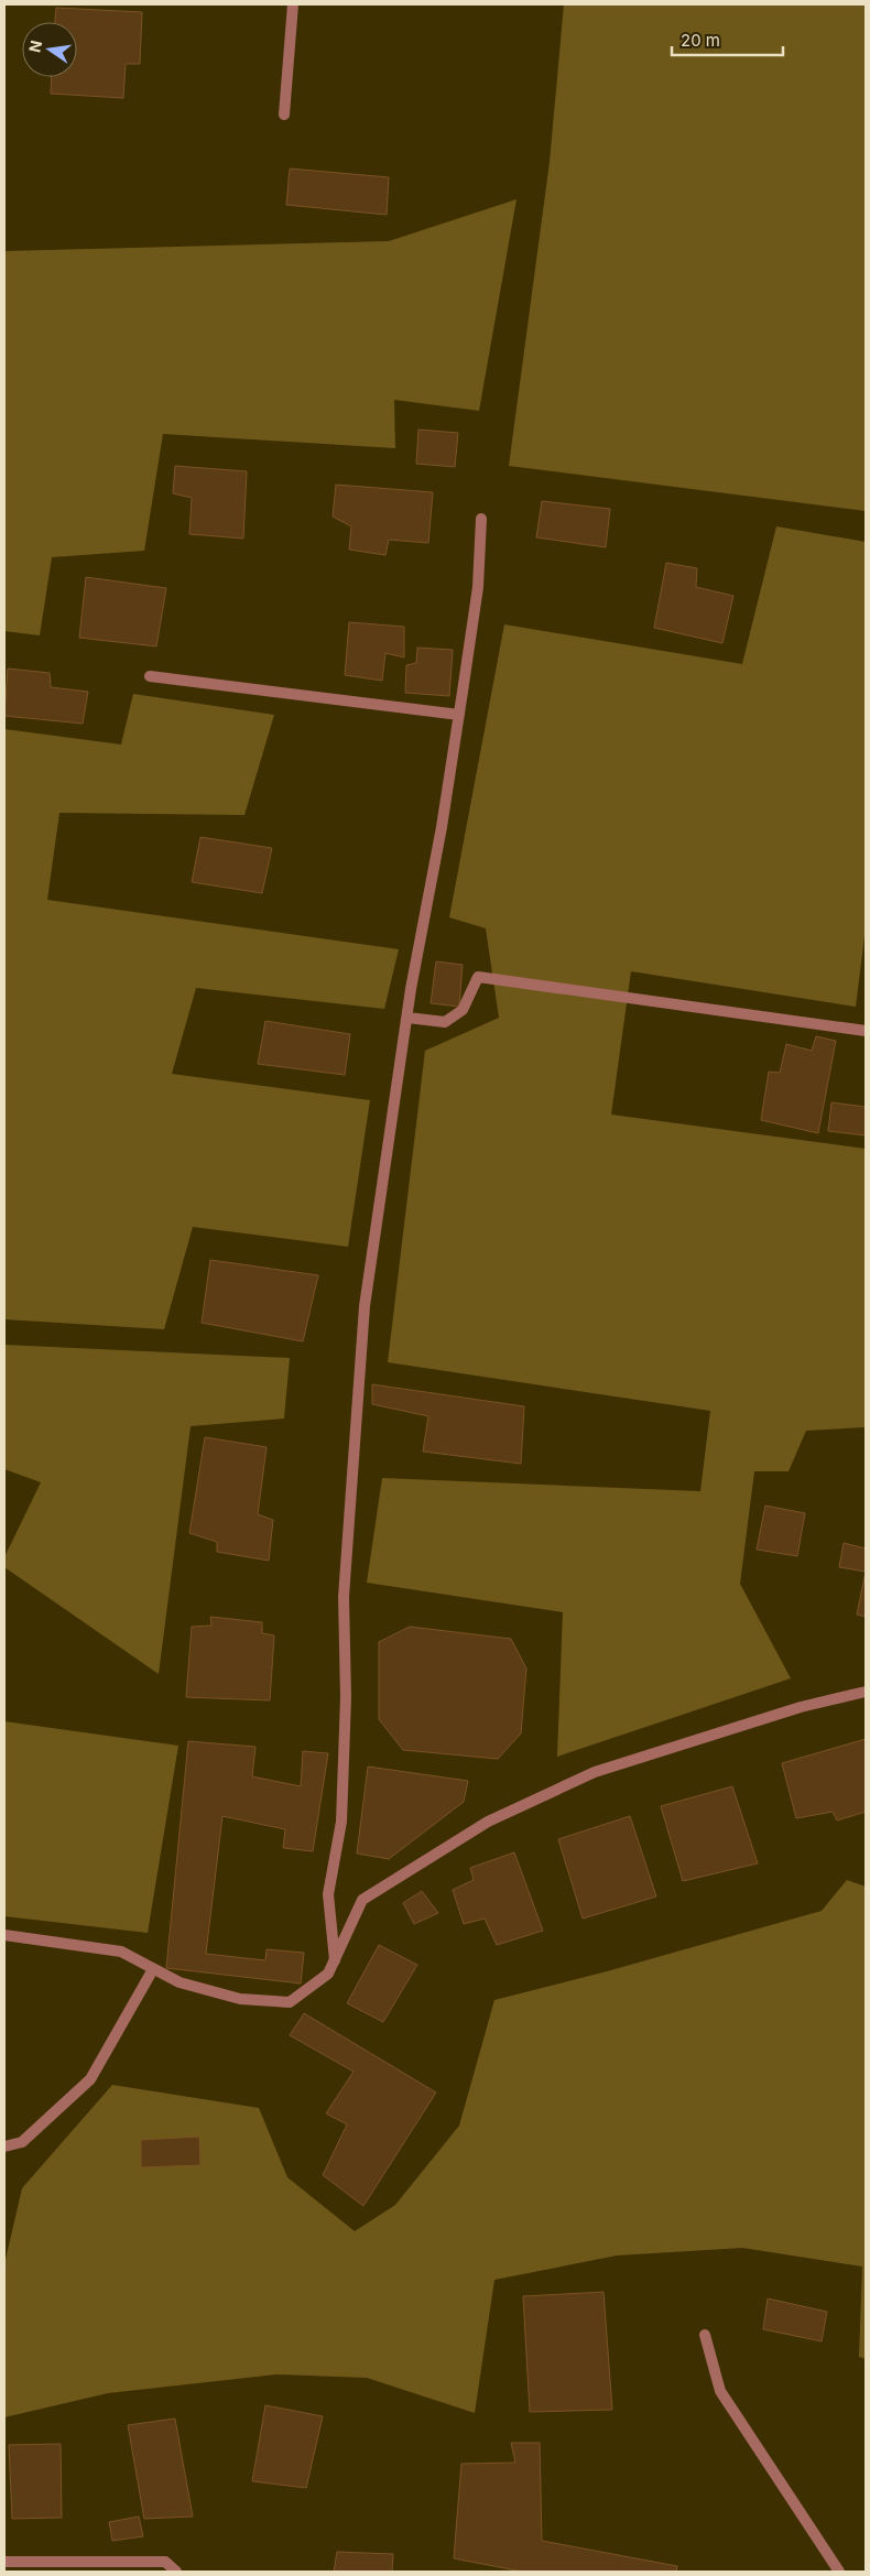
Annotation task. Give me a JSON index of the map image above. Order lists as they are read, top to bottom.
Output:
{
  "scale_bar": "20 m",
  "north": "left"
}
